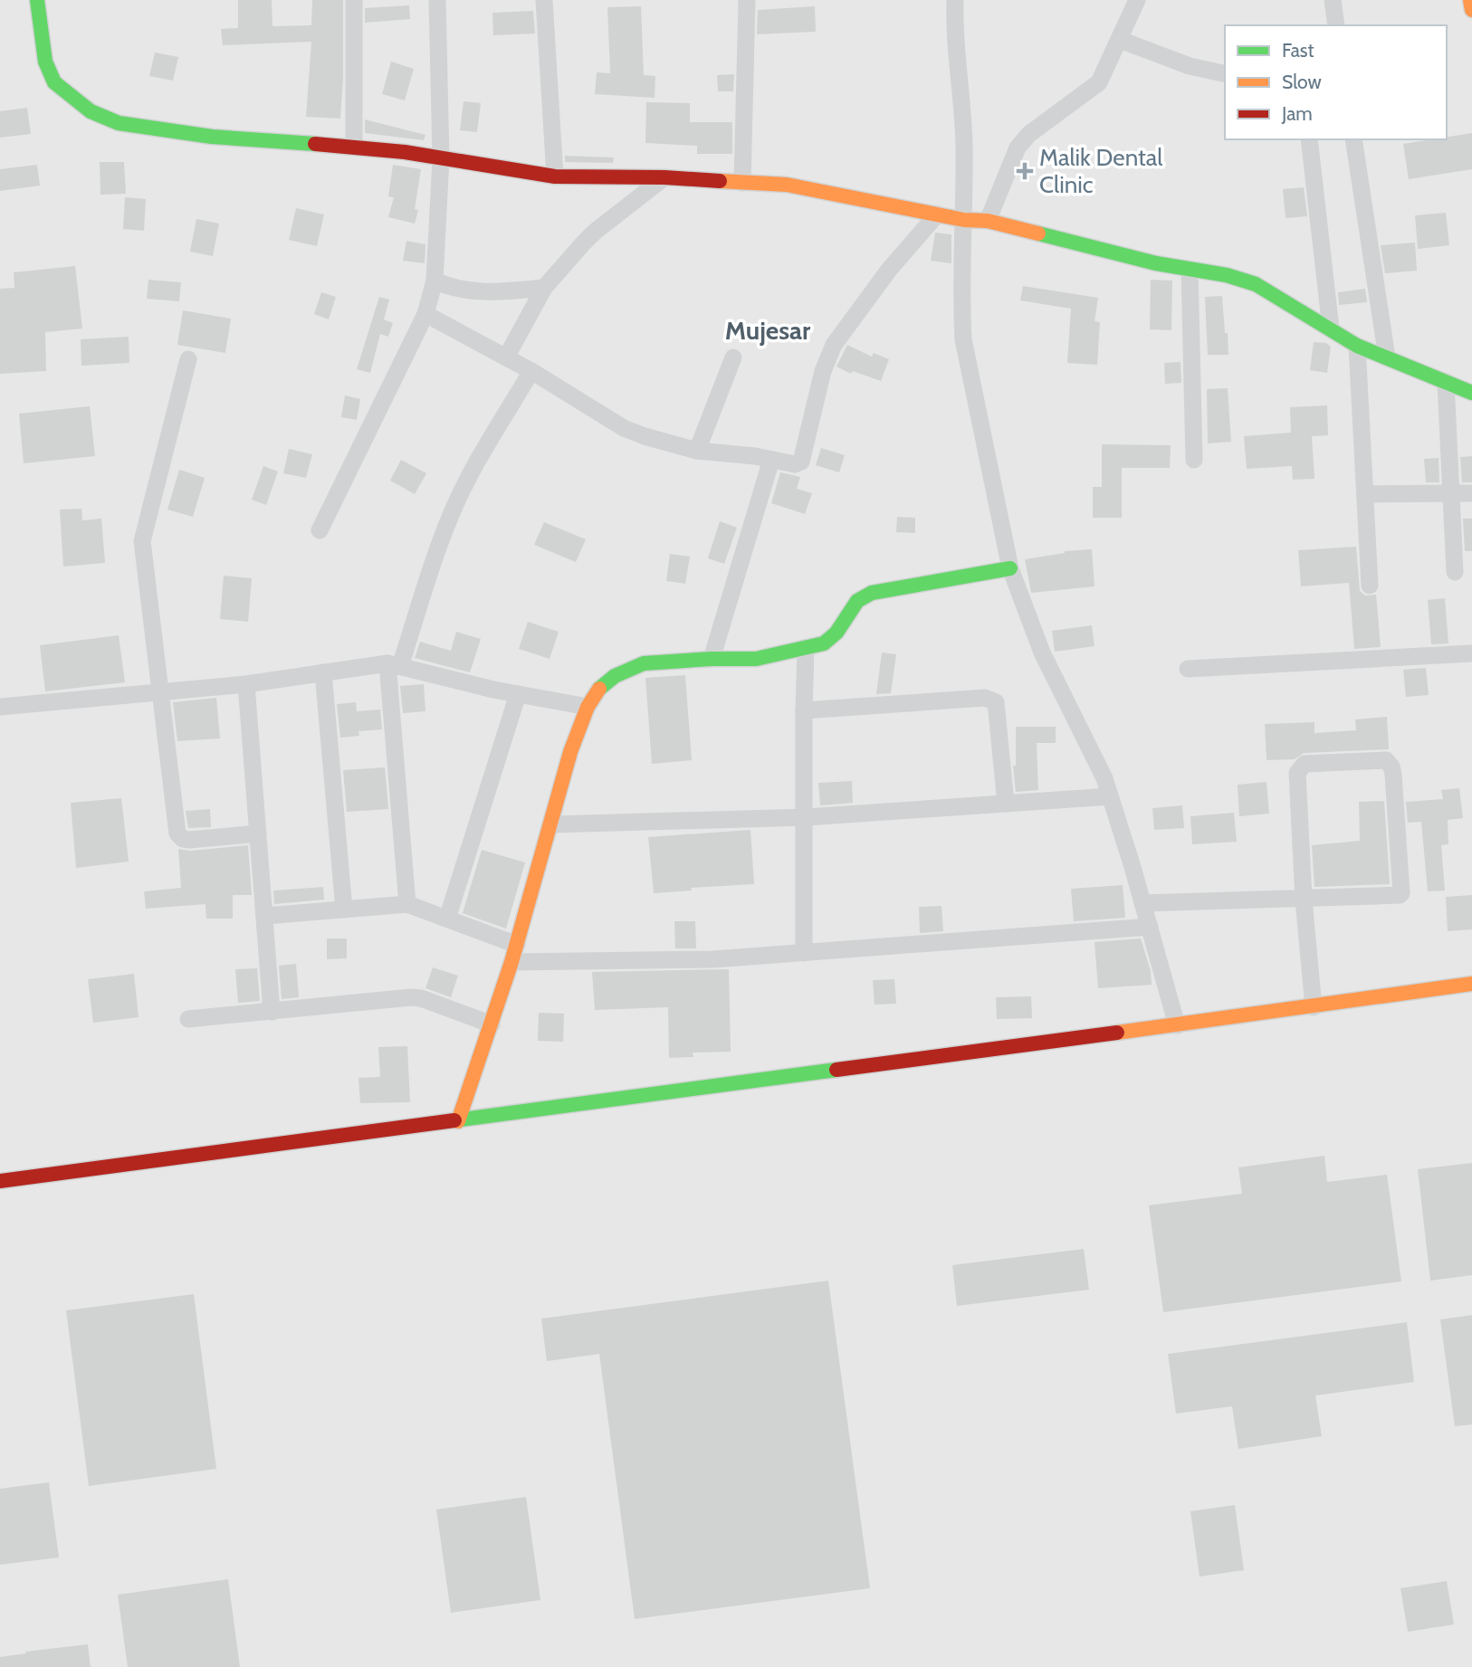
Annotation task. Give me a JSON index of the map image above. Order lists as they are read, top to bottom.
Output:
{
  "districts": ["Mujesar"],
  "places": {
    "health": ["Malik Dental Clinic"]
  },
  "legend": ["Fast", "Slow", "Jam"]
}
